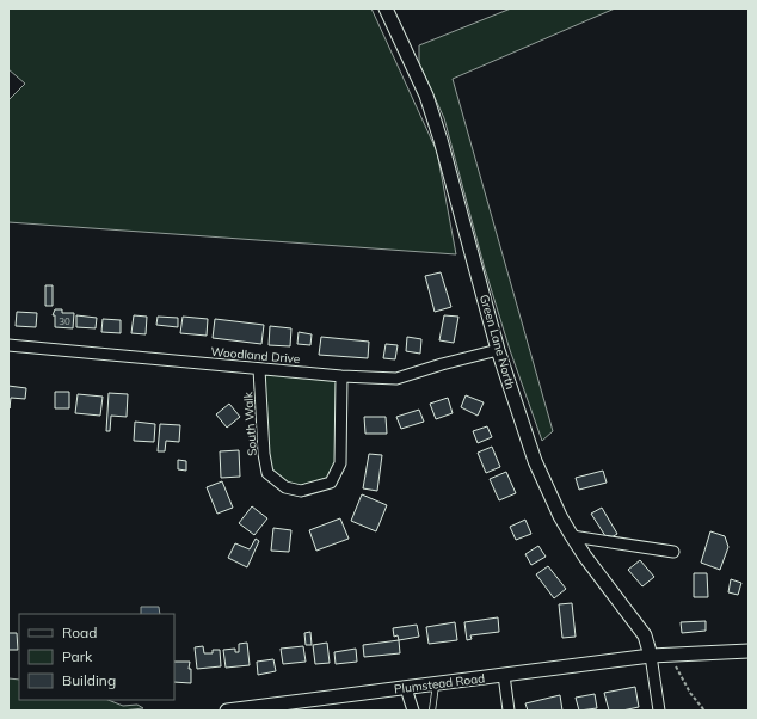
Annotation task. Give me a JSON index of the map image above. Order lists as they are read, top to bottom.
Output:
{
  "streets": {
    "street": [
      "Green Lane North",
      "Woodland Drive",
      "South Walk",
      "Plumstead Road"
    ]
  },
  "crossings": [
    ["Green Lane North", "Woodland Drive"],
    ["Green Lane North", "Plumstead Road"],
    ["Woodland Drive", "South Walk"]
  ],
  "house_numbers": ["30"],
  "legend": ["Road", "Park", "Building"]
}
